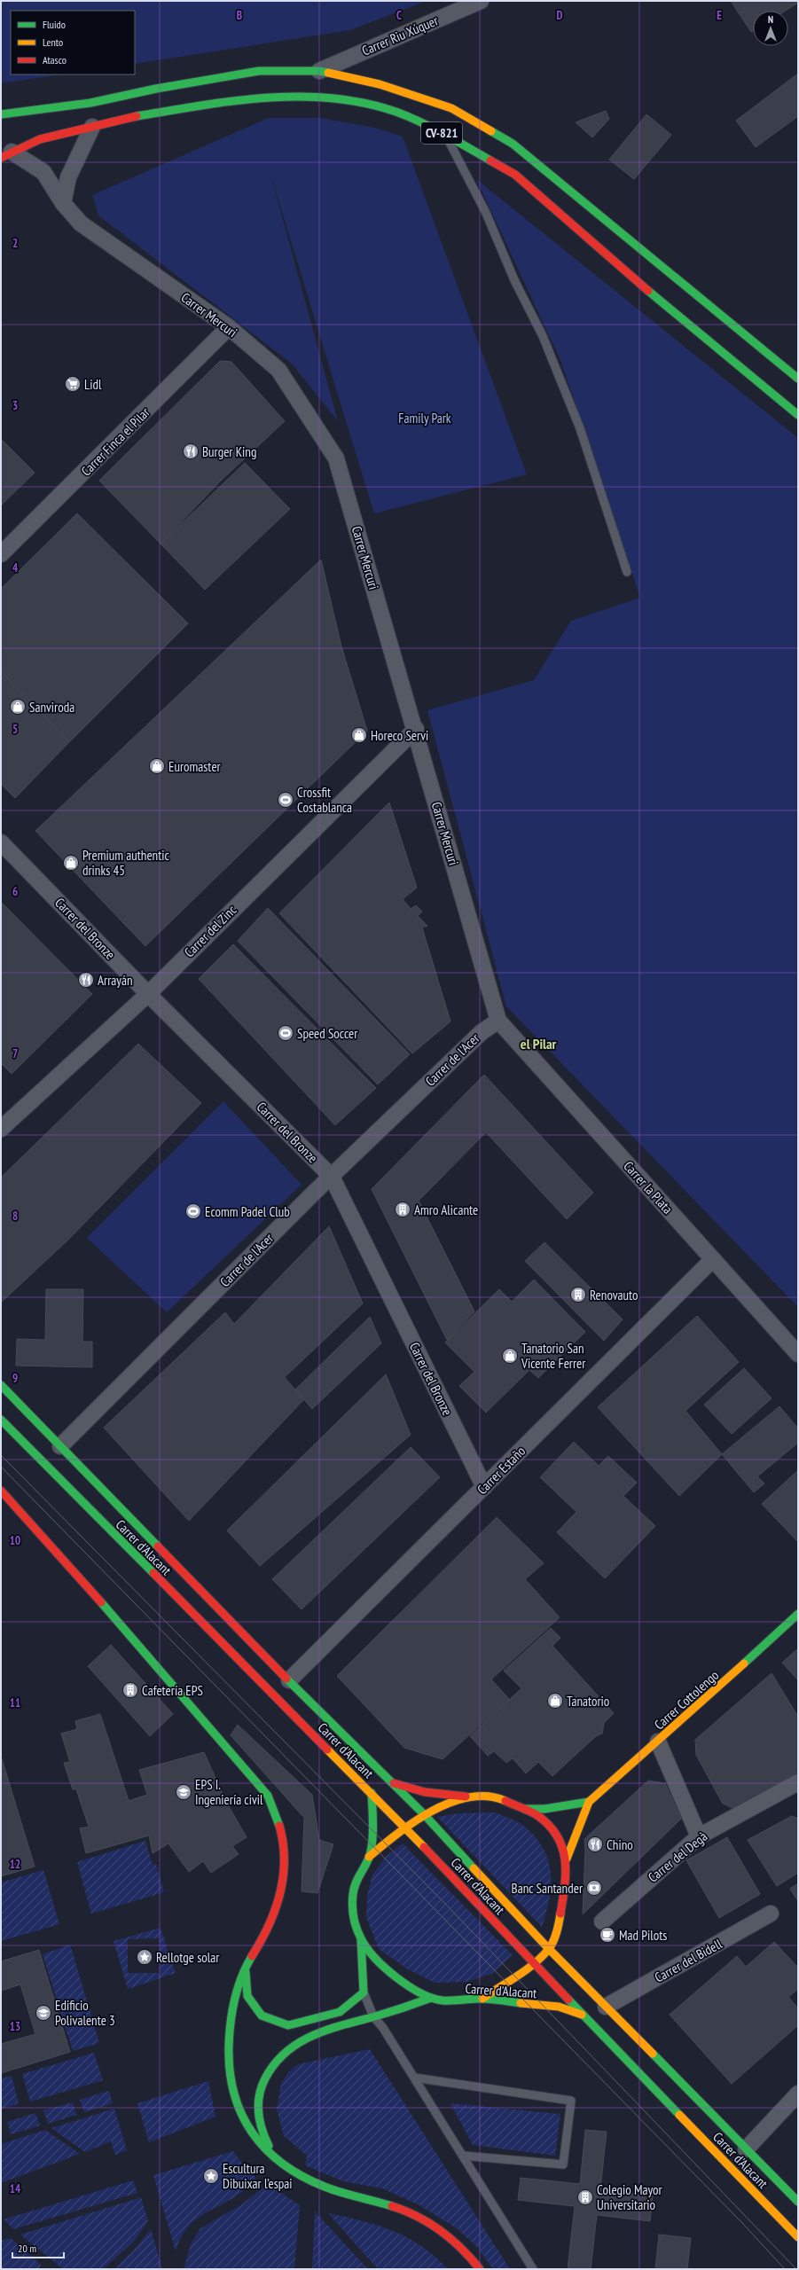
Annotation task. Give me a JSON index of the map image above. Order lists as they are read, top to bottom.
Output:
{
  "streets": {
    "main road": [
      "CV-821",
      "Carrer d'Alacant",
      "Carrer Cottolengo",
      "Carrer d’Alacant"
    ],
    "street": [
      "Carrer Riu Xúquer",
      "Carrer Mercuri",
      "Carrer Finca el Pilar",
      "Carrer del Bronze",
      "Carrer del Zinc",
      "Carrer de l'Acer",
      "Carrer la Plata",
      "Carrer Estaño",
      "Carrer del Degà",
      "Carrer del Bidell"
    ]
  },
  "crossings": [
    ["Carrer Riu Xúquer", "CV-821"],
    ["CV-821", "Carrer Mercuri"],
    ["Carrer Mercuri", "Carrer Finca el Pilar"],
    ["Carrer Mercuri", "Carrer del Zinc"],
    ["Carrer Mercuri", "Carrer de l'Acer"],
    ["Carrer Mercuri", "Carrer la Plata"],
    ["Carrer del Bronze", "Carrer del Zinc"],
    ["Carrer del Bronze", "Carrer de l'Acer"],
    ["Carrer del Bronze", "Carrer Estaño"],
    ["Carrer de l'Acer", "Carrer la Plata"],
    ["Carrer de l'Acer", "Carrer d'Alacant"],
    ["Carrer la Plata", "Carrer Estaño"],
    ["Carrer Estaño", "Carrer d'Alacant"],
    ["Carrer d'Alacant", "Carrer d’Alacant"],
    ["Carrer d'Alacant", "Carrer del Bidell"]
  ],
  "districts": ["el Pilar"],
  "parks": ["Family Park"],
  "places": {
    "supermarket": ["Lidl"],
    "restaurant": ["Burger King", "Arrayán", "Chino"],
    "shop": [
      "Sanviroda",
      "Horeco Servi",
      "Euromaster",
      "Premium authentic drinks 45",
      "Tanatorio San Vicente Ferrer",
      "Tanatorio"
    ],
    "sports": ["Crossfit Costablanca", "Speed Soccer", "Ecomm Padel Club"],
    "building": [
      "Amro Alicante",
      "Renovauto",
      "Cafetería EPS",
      "Colegio Mayor Universitario"
    ],
    "school or university": ["EPS I. Ingeniería civil", "Edificio Polivalente 3"],
    "bank": ["Banc Santander"],
    "cafe": ["Mad Pilots"],
    "place": ["Rellotge solar", "Escultura Dibuixar l’espai"]
  },
  "legend": ["Fluido", "Lento", "Atasco"],
  "scale_bar": "20 m",
  "north": "top",
  "grid": {
    "columns": [
      "B",
      "C",
      "D",
      "E"
    ],
    "rows": [
      "2",
      "3",
      "4",
      "5",
      "6",
      "7",
      "8",
      "9",
      "10",
      "11",
      "12",
      "13",
      "14"
    ]
  }
}
